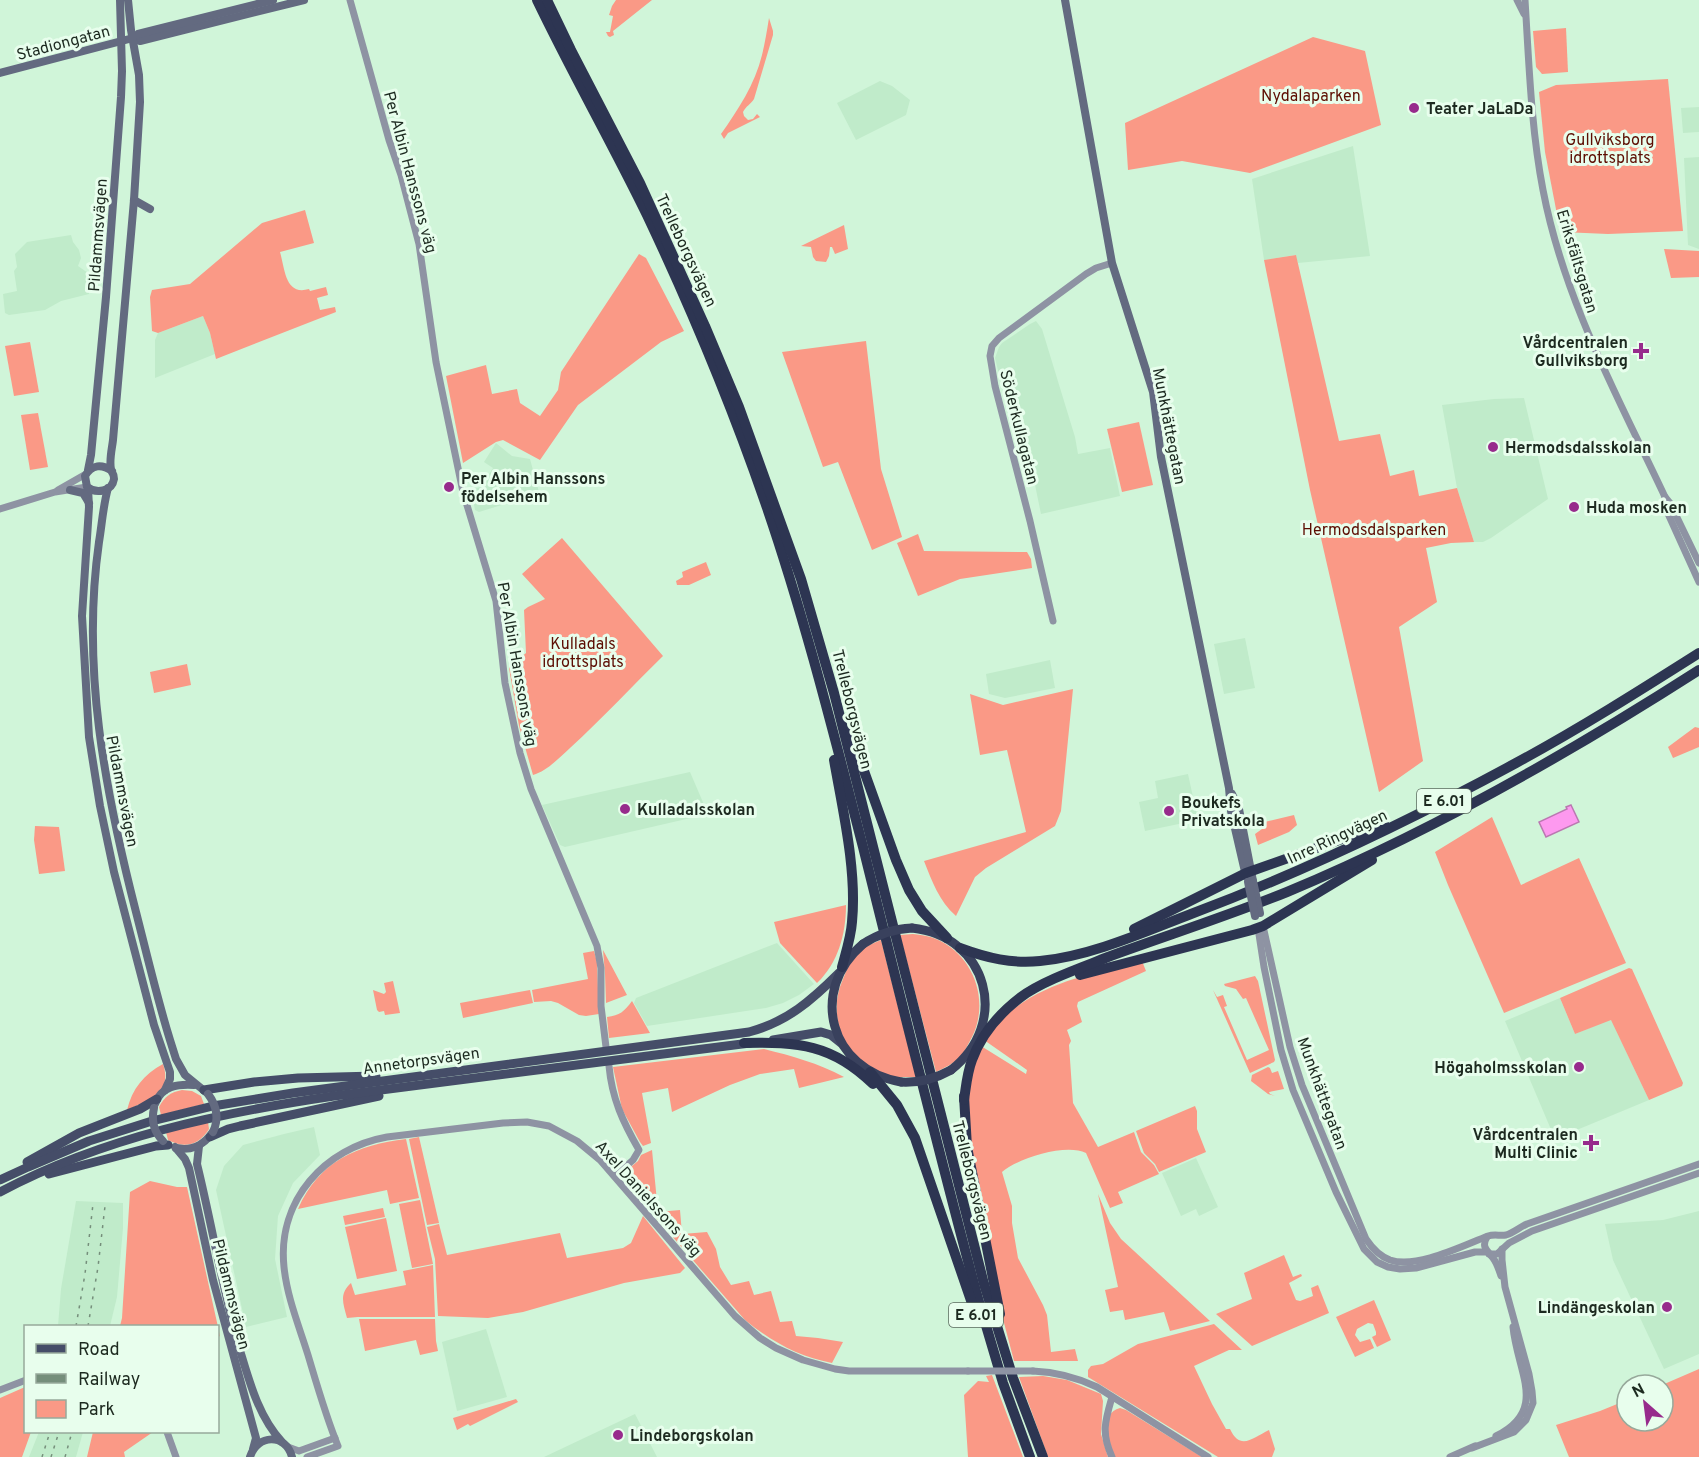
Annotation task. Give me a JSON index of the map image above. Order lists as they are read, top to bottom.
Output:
{
  "streets": {
    "highway": ["Trelleborgsvägen", "E 6.01", "Inre Ringvägen"],
    "main road": [
      "Stadiongatan",
      "Pildammsvägen",
      "Munkhättegatan",
      "Annetorpsvägen"
    ],
    "street": [
      "Per Albin Hanssons väg",
      "Eriksfältsgatan",
      "Söderkullagatan",
      "Axel Danielssons väg"
    ]
  },
  "crossings": [
    ["Stadiongatan", "Pildammsvägen"],
    ["Trelleborgsvägen", "E 6.01"],
    ["Munkhättegatan", "Söderkullagatan"],
    ["E 6.01", "Inre Ringvägen"],
    ["E 6.01", "Annetorpsvägen"],
    ["Inre Ringvägen", "Annetorpsvägen"]
  ],
  "parks": [
    "Nydalaparken",
    "Gullviksborg idrottsplats",
    "Hermodsdalsparken",
    "Kulladals idrottsplats"
  ],
  "places": {
    "other": [
      "Teater JaLaDa",
      "Hermodsdalsskolan",
      "Per Albin Hanssons födelsehem",
      "Huda mosken",
      "Kulladalsskolan",
      "Boukefs Privatskola",
      "Högaholmsskolan",
      "Lindängeskolan",
      "Lindeborgskolan"
    ],
    "health": ["Vårdcentralen Gullviksborg", "Vårdcentralen Multi Clinic"]
  },
  "legend": ["Road", "Railway", "Park"],
  "north": "top left"
}
